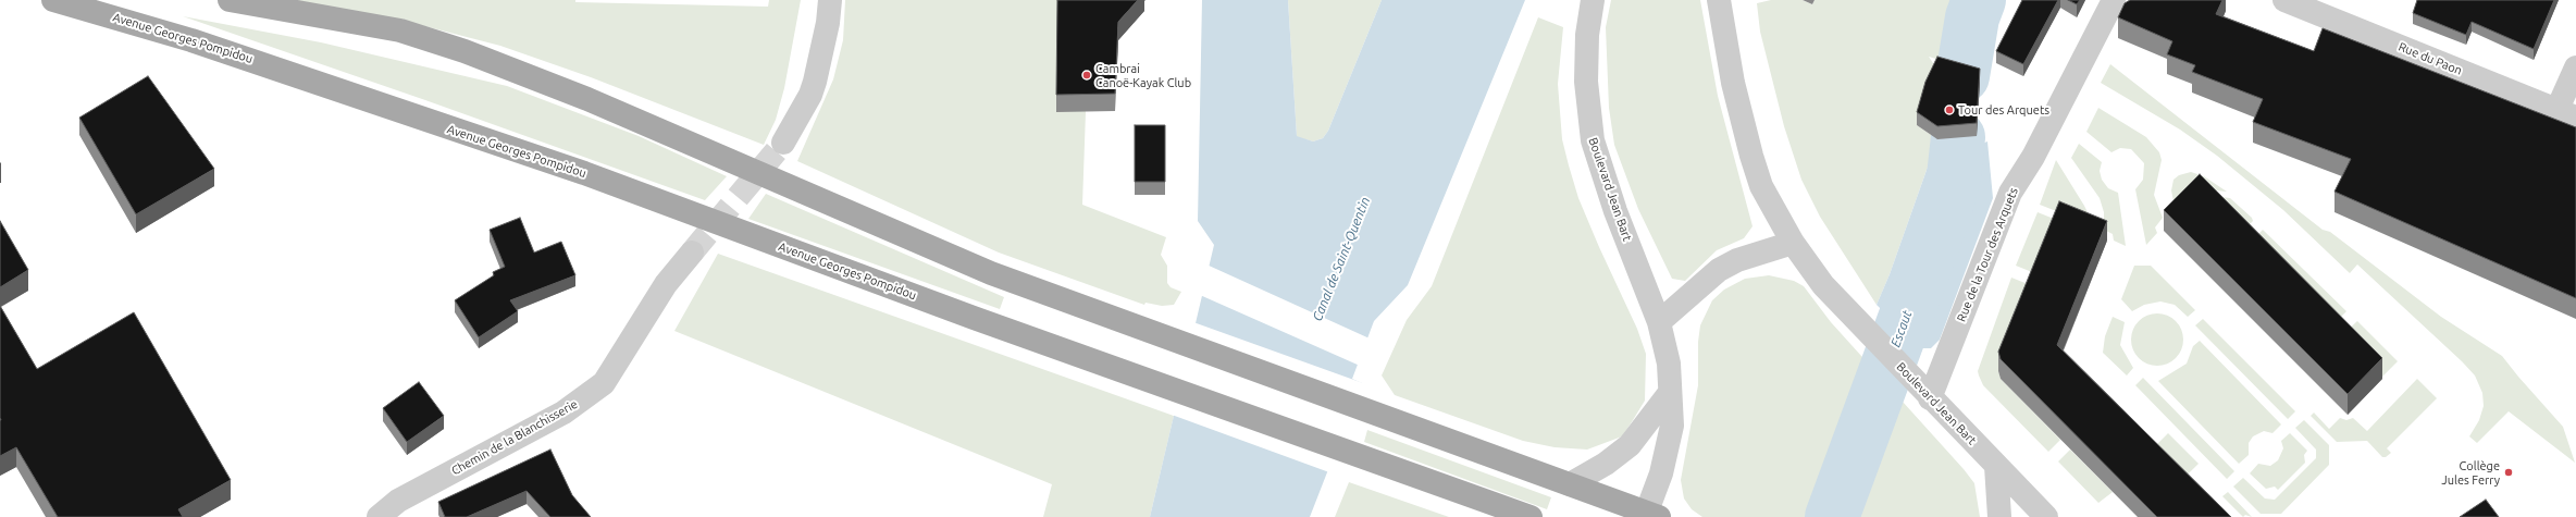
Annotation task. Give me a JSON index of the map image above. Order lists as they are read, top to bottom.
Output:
{
  "streets": {
    "main road": ["Avenue Georges Pompidou"],
    "street": [
      "Rue du Paon",
      "Boulevard Jean Bart",
      "Rue de la Tour des Arquets",
      "Chemin de la Blanchisserie"
    ]
  },
  "crossings": [
    ["Boulevard Jean Bart", "Rue de la Tour des Arquets"]
  ],
  "water": ["Canal de Saint-Quentin", "Escaut"],
  "places": ["Cambrai Canoë-Kayak Club", "Tour des Arquets", "Collège Jules Ferry"]
}
